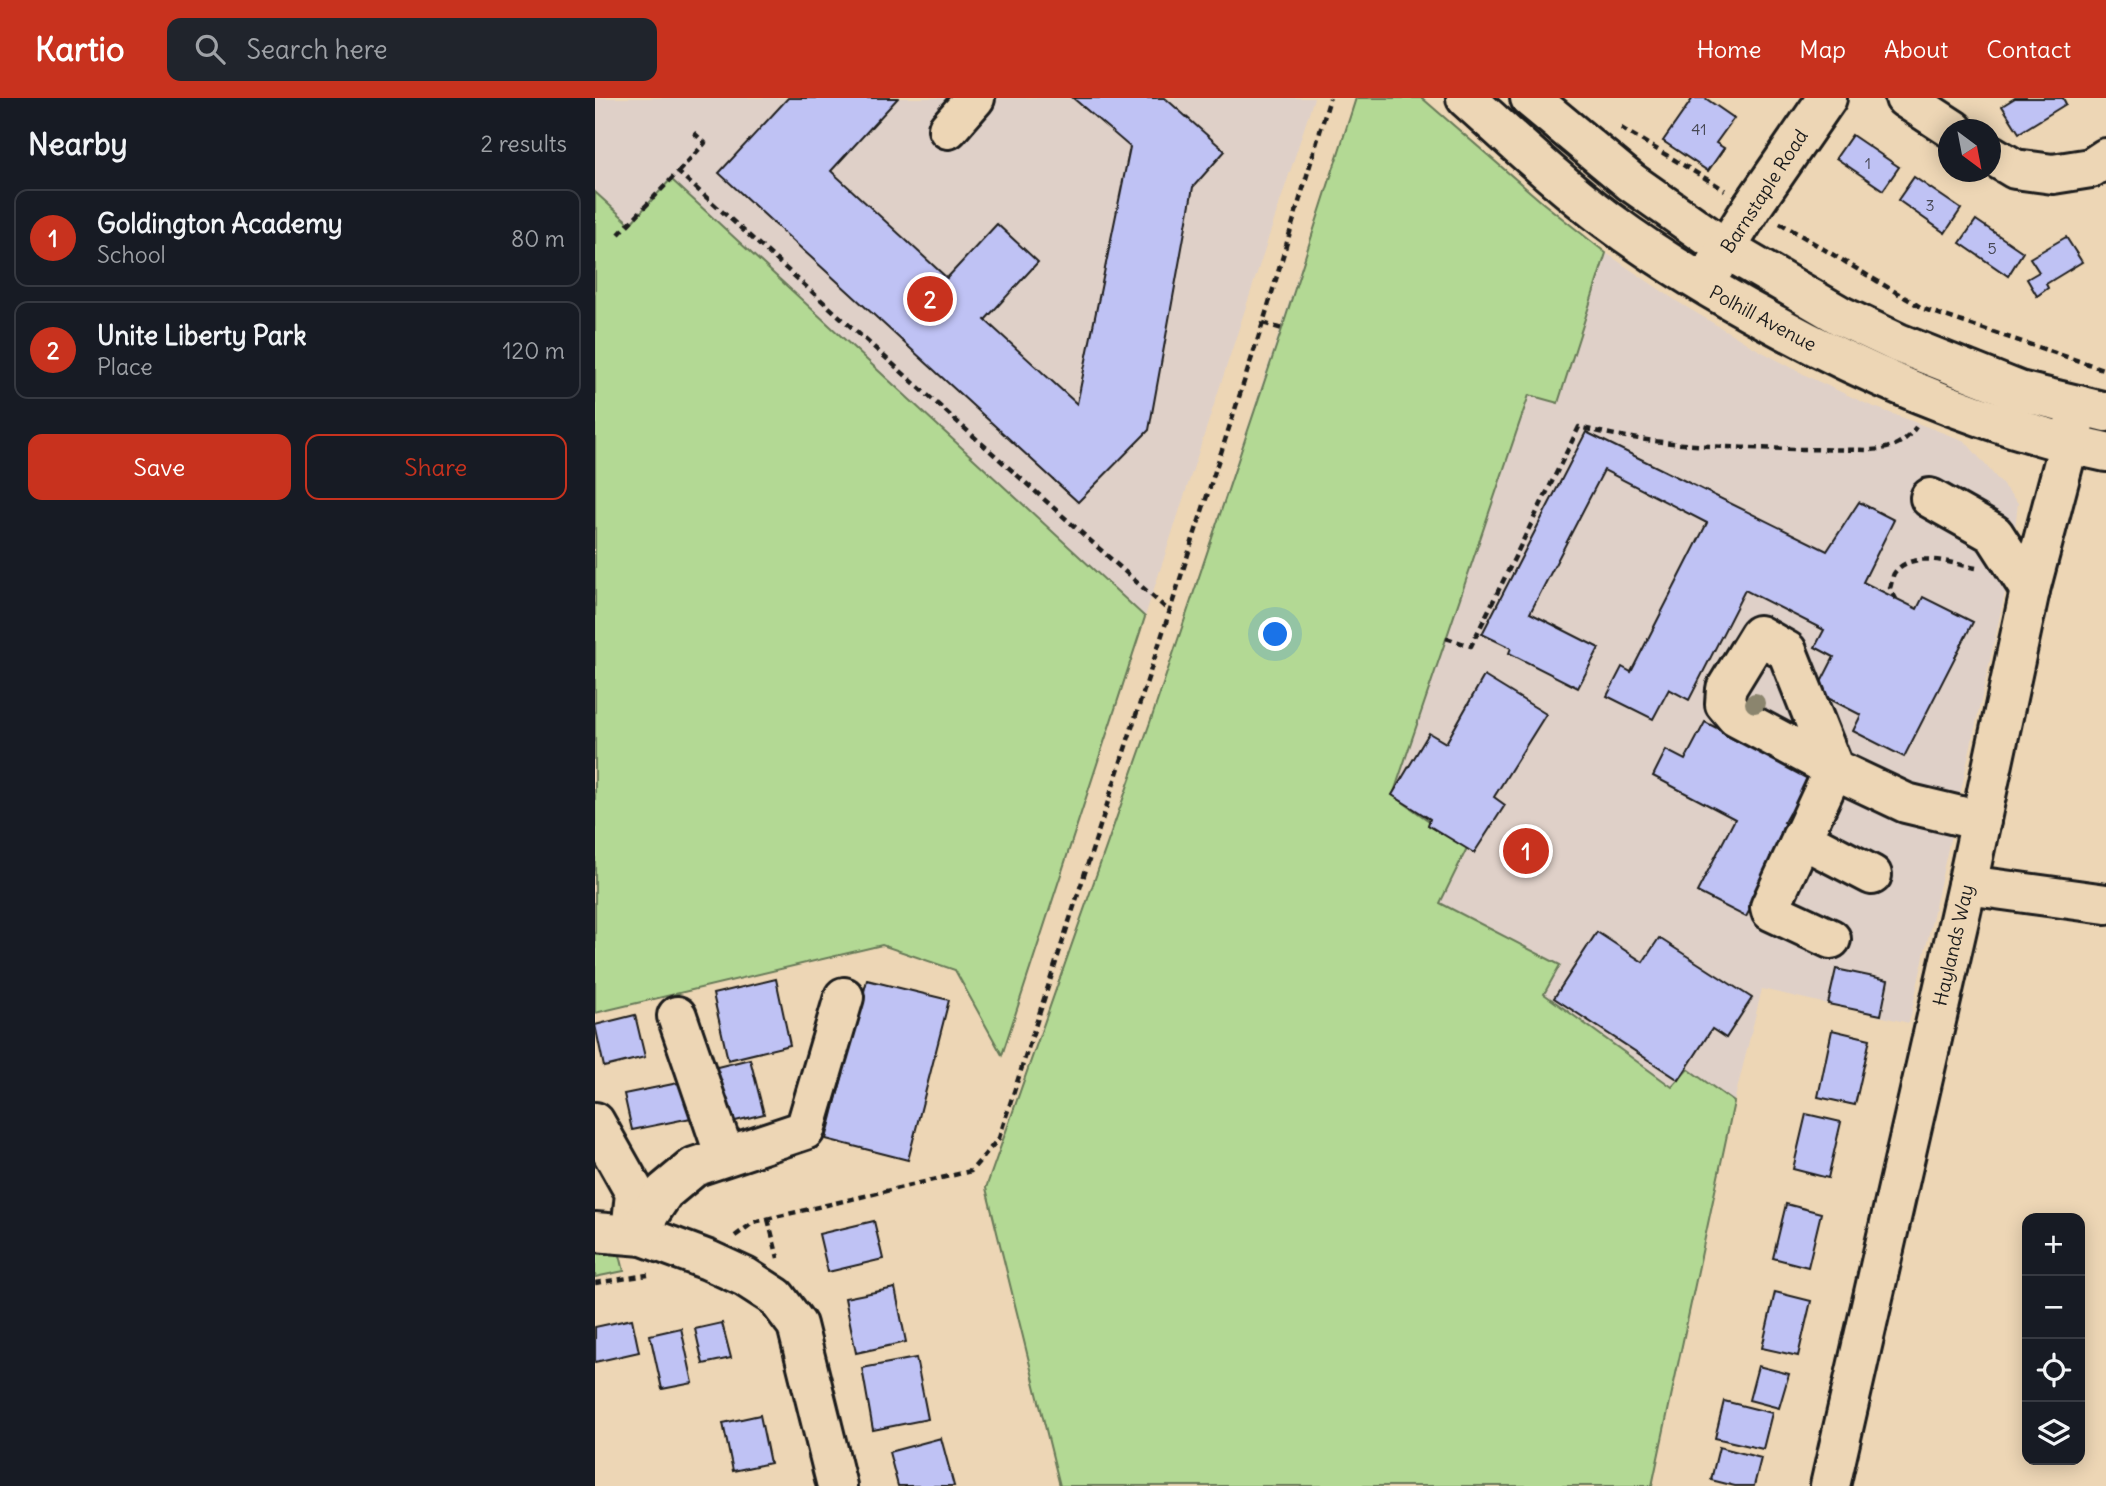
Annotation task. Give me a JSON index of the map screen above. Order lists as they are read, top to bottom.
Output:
{
  "streets": {
    "street": ["Barnstaple Road", "Polhill Avenue", "Haylands Way"]
  },
  "crossings": [
    ["Barnstaple Road", "Polhill Avenue"],
    ["Polhill Avenue", "Haylands Way"]
  ],
  "house_numbers": [
    "41",
    "1",
    "3",
    "5"
  ],
  "north": "bottom right",
  "page": {
    "header": "Kartio",
    "search": "Search here",
    "nav": [
      "Home",
      "Map",
      "About",
      "Contact"
    ],
    "heading": ["Nearby", "2 results"],
    "list": [
      {
        "mark": "1",
        "name": "Goldington Academy",
        "note": "School",
        "value": "80 m"
      },
      {
        "mark": "2",
        "name": "Unite Liberty Park",
        "note": "Place",
        "value": "120 m"
      }
    ],
    "pins": ["2", "1"],
    "buttons": ["Save", "Share"],
    "map_buttons": ["+", "−"]
  }
}
